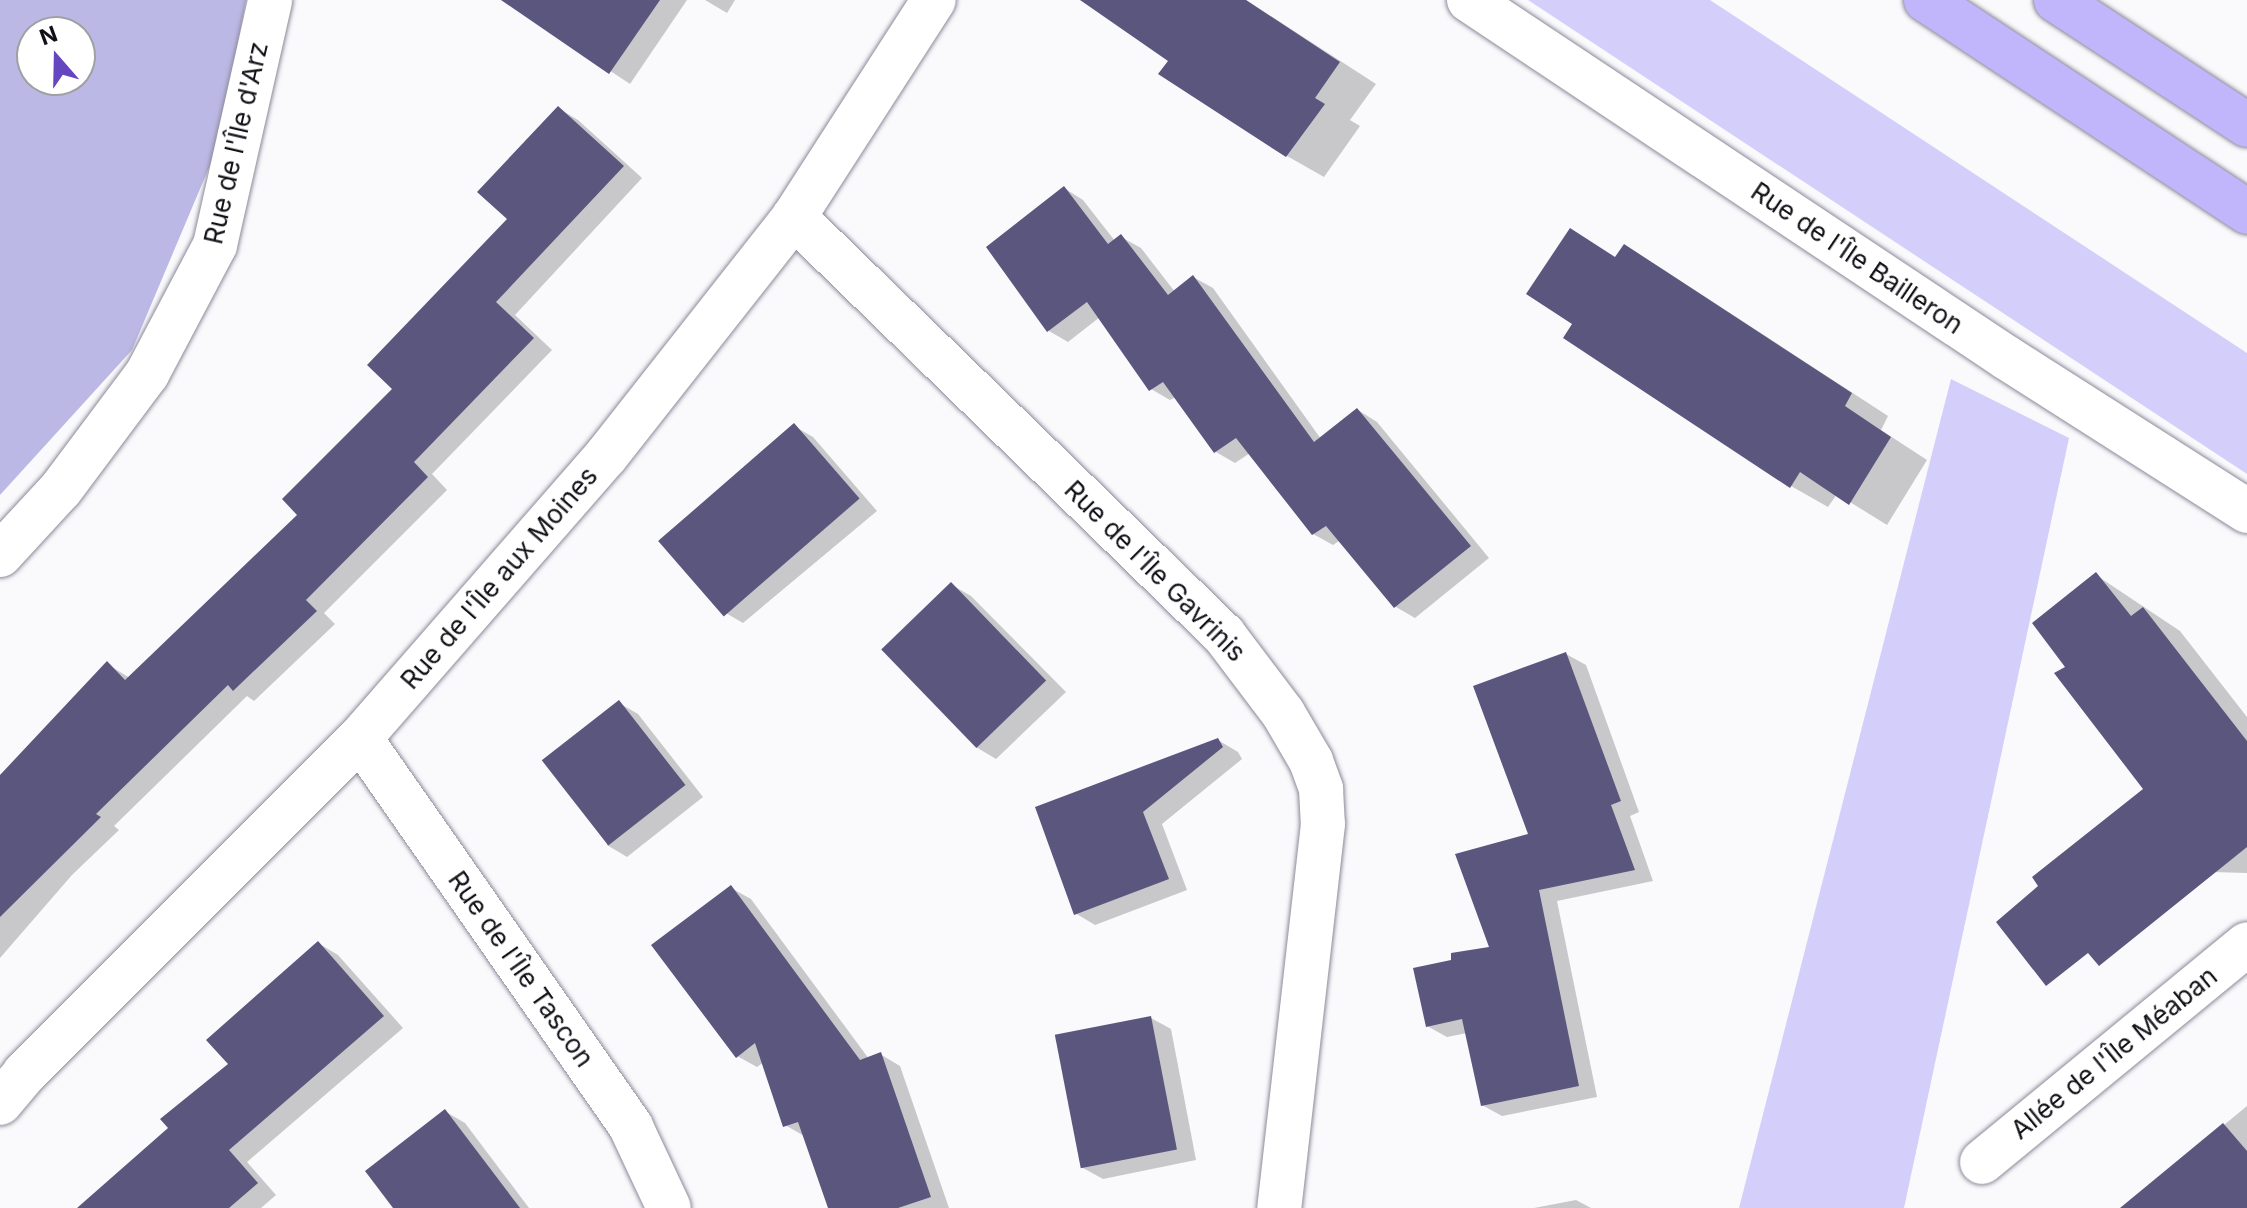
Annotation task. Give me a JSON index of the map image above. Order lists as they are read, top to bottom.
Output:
{
  "streets": {
    "street": [
      "Rue de l'Île d'Arz",
      "Rue de l'Île Bailleron",
      "Rue de l'Île Gavrinis",
      "Rue de l'Île aux Moines",
      "Rue de l'Île Tascon",
      "Allée de l'Île Méaban"
    ]
  },
  "crossings": [
    ["Rue de l'Île Gavrinis", "Rue de l'Île aux Moines"],
    ["Rue de l'Île aux Moines", "Rue de l'Île Tascon"]
  ],
  "north": "top"
}
